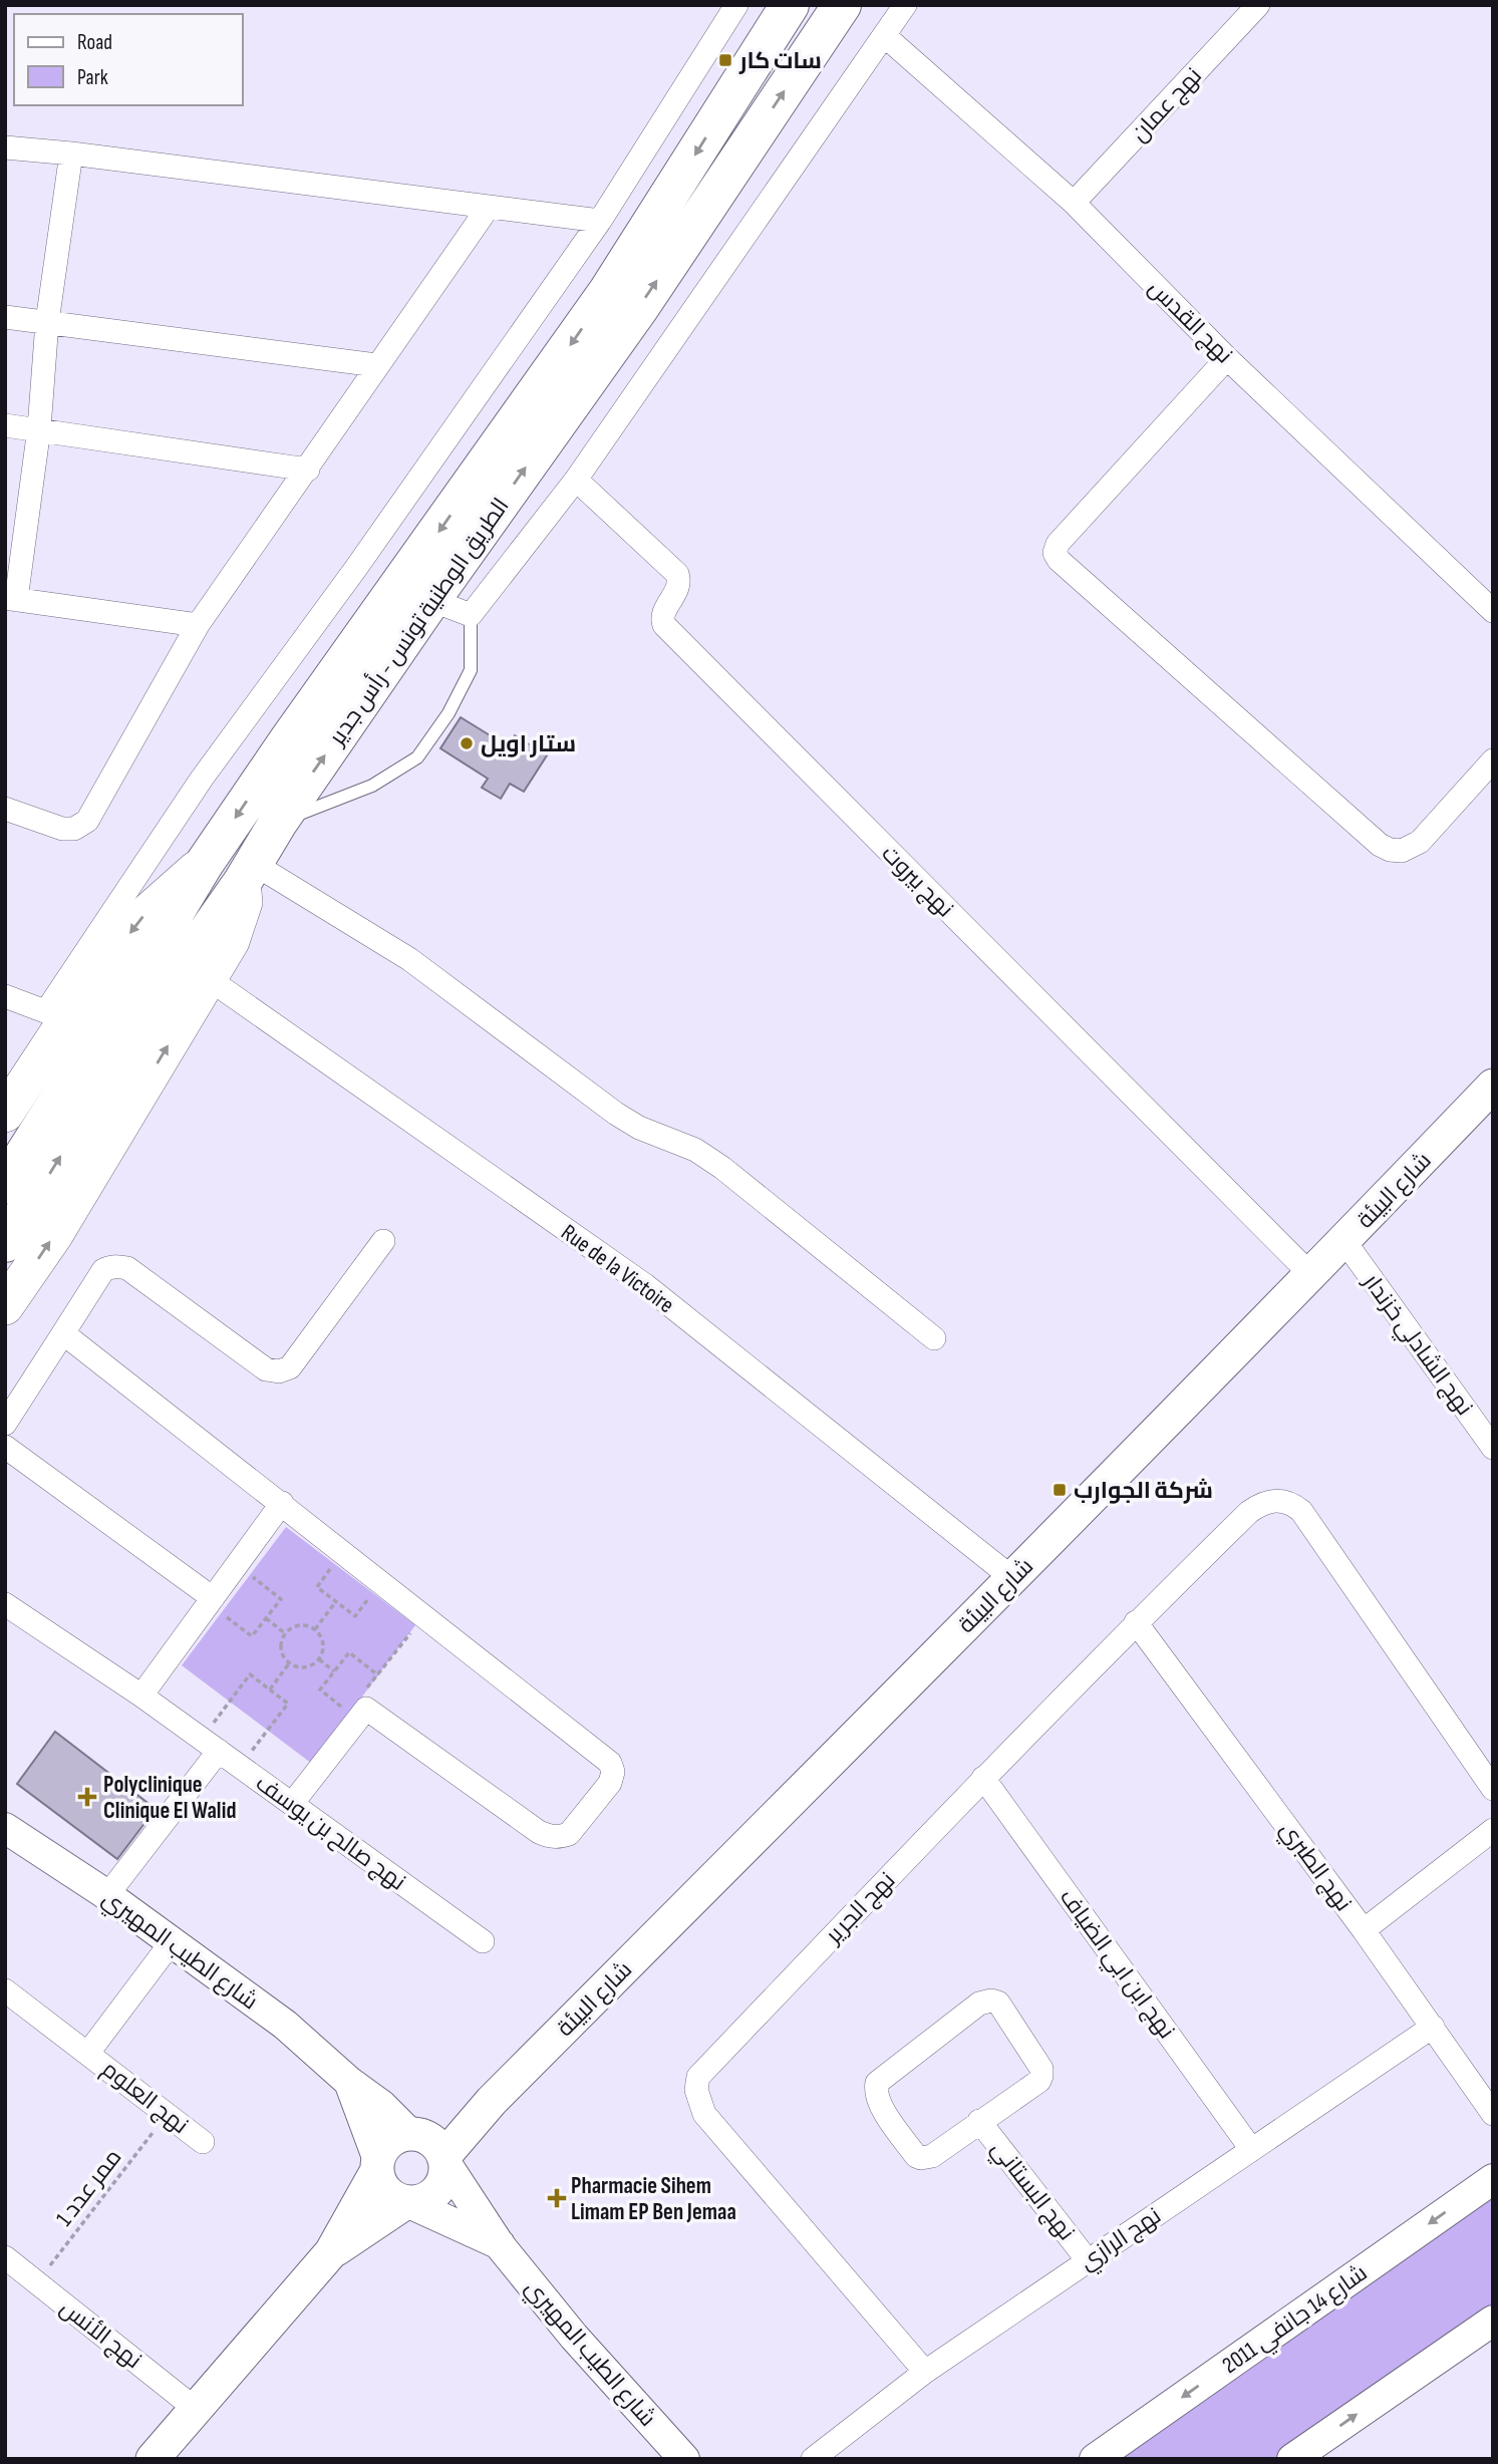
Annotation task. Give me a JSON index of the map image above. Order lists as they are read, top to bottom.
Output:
{
  "streets": {
    "highway": ["الطريق الوطنية تونس - رأس جدير"],
    "main road": ["شارع البيئة"],
    "street": [
      "نهج عمان",
      "نهج القدس",
      "نهج بيروت",
      "Rue de la Victoire",
      "نهج الشادلي خزندار",
      "نهج صالح بن يوسف",
      "نهج الطبري",
      "نهج الجرير",
      "شارع الطيب المهيري",
      "نهج ابن ابي الضياف",
      "نهج العلوم",
      "نهج البستاني",
      "نهج الرازي",
      "شارع 14 جانفي 2011",
      "نهج الأنس"
    ],
    "path": ["ممر عدد 1"]
  },
  "crossings": [
    ["نهج عمان", "نهج القدس"],
    ["نهج بيروت", "شارع البيئة"],
    ["شارع البيئة", "Rue de la Victoire"],
    ["شارع البيئة", "نهج الشادلي خزندار"],
    ["شارع البيئة", "شارع الطيب المهيري"],
    ["شارع البيئة", "نهج الأنس"],
    ["نهج الطبري", "نهج الجرير"],
    ["نهج الطبري", "نهج الرازي"],
    ["نهج الجرير", "نهج ابن ابي الضياف"],
    ["نهج الجرير", "نهج الرازي"],
    ["شارع الطيب المهيري", "نهج العلوم"],
    ["نهج ابن ابي الضياف", "نهج الرازي"],
    ["نهج العلوم", "ممر عدد 1"],
    ["ممر عدد 1", "نهج الأنس"],
    ["نهج البستاني", "نهج الرازي"]
  ],
  "places": {
    "transit": ["سات كار", "شركة الجوارب"],
    "other": ["ستار اويل"],
    "health": ["Polyclinique Clinique El Walid", "Pharmacie Sihem Limam EP Ben Jemaa"]
  },
  "legend": ["Road", "Park"]
}
